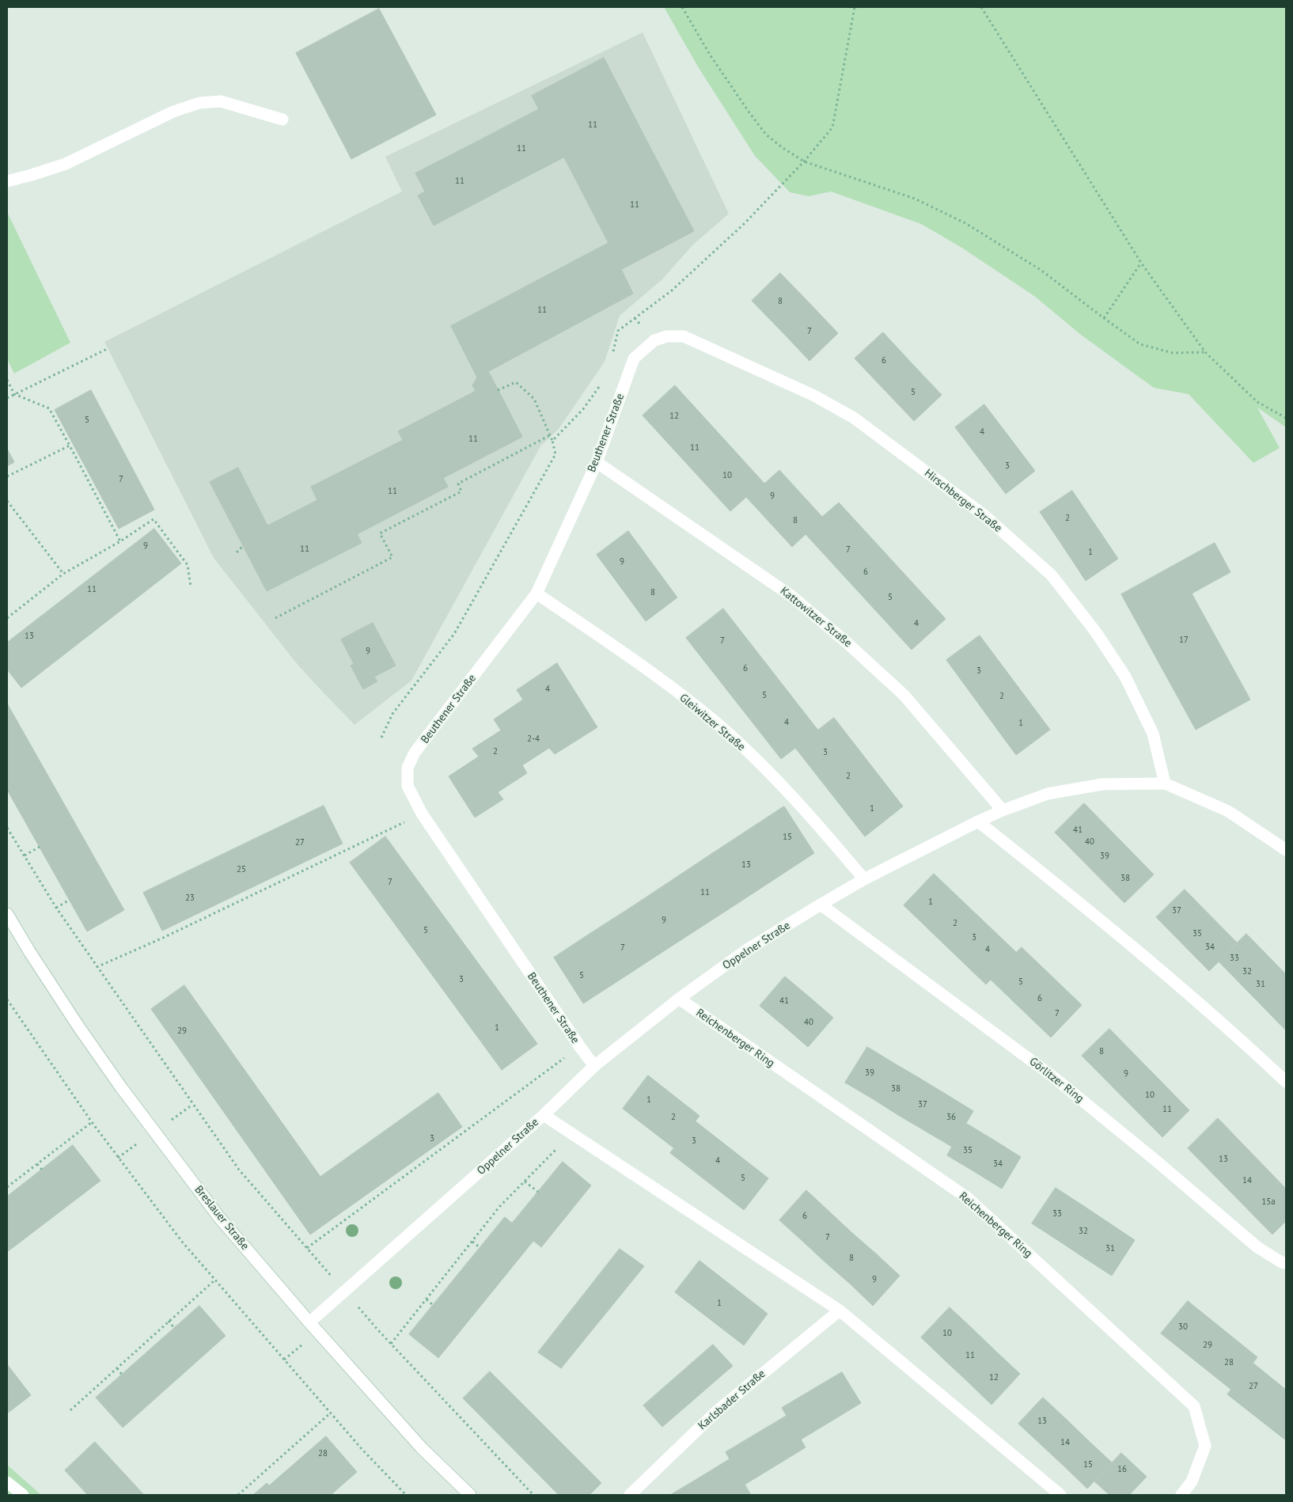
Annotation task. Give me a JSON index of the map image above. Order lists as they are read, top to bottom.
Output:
{
  "streets": {
    "street": [
      "Beuthener Straße",
      "Hirschberger Straße",
      "Kattowitzer Straße",
      "Gleiwitzer Straße",
      "Oppelner Straße",
      "Reichenberger Ring",
      "Görlitzer Ring",
      "Breslauer Straße",
      "Karlsbader Straße"
    ]
  },
  "crossings": [
    ["Beuthener Straße", "Hirschberger Straße"],
    ["Beuthener Straße", "Kattowitzer Straße"],
    ["Beuthener Straße", "Gleiwitzer Straße"],
    ["Beuthener Straße", "Oppelner Straße"],
    ["Hirschberger Straße", "Oppelner Straße"],
    ["Kattowitzer Straße", "Oppelner Straße"],
    ["Gleiwitzer Straße", "Oppelner Straße"],
    ["Oppelner Straße", "Reichenberger Ring"],
    ["Oppelner Straße", "Görlitzer Ring"],
    ["Oppelner Straße", "Breslauer Straße"]
  ],
  "house_numbers": [
    "11",
    "11",
    "11",
    "11",
    "8",
    "11",
    "7",
    "6",
    "5",
    "12",
    "5",
    "4",
    "11",
    "11",
    "3",
    "10",
    "7",
    "11",
    "9",
    "2",
    "8",
    "9",
    "11",
    "7",
    "1",
    "9",
    "6",
    "11",
    "8",
    "5",
    "4",
    "13",
    "17",
    "7",
    "9",
    "6",
    "3",
    "4",
    "5",
    "2",
    "4",
    "1",
    "2-4",
    "2",
    "3",
    "2",
    "1",
    "41",
    "15",
    "40",
    "27",
    "39",
    "13",
    "25",
    "38",
    "7",
    "11",
    "23",
    "1",
    "37",
    "9",
    "2",
    "5",
    "35",
    "3",
    "34",
    "7",
    "4",
    "33",
    "32",
    "5",
    "3",
    "5",
    "31",
    "6",
    "41",
    "7",
    "40",
    "1",
    "29",
    "8",
    "39",
    "9",
    "38",
    "10",
    "1",
    "37",
    "11",
    "2",
    "36",
    "3",
    "3",
    "35",
    "13",
    "4",
    "34",
    "5",
    "14",
    "15a",
    "33",
    "6",
    "32",
    "7",
    "31",
    "8",
    "9",
    "1",
    "30",
    "10",
    "29",
    "11",
    "28",
    "12",
    "27",
    "13",
    "14",
    "28",
    "15",
    "16"
  ]
}
